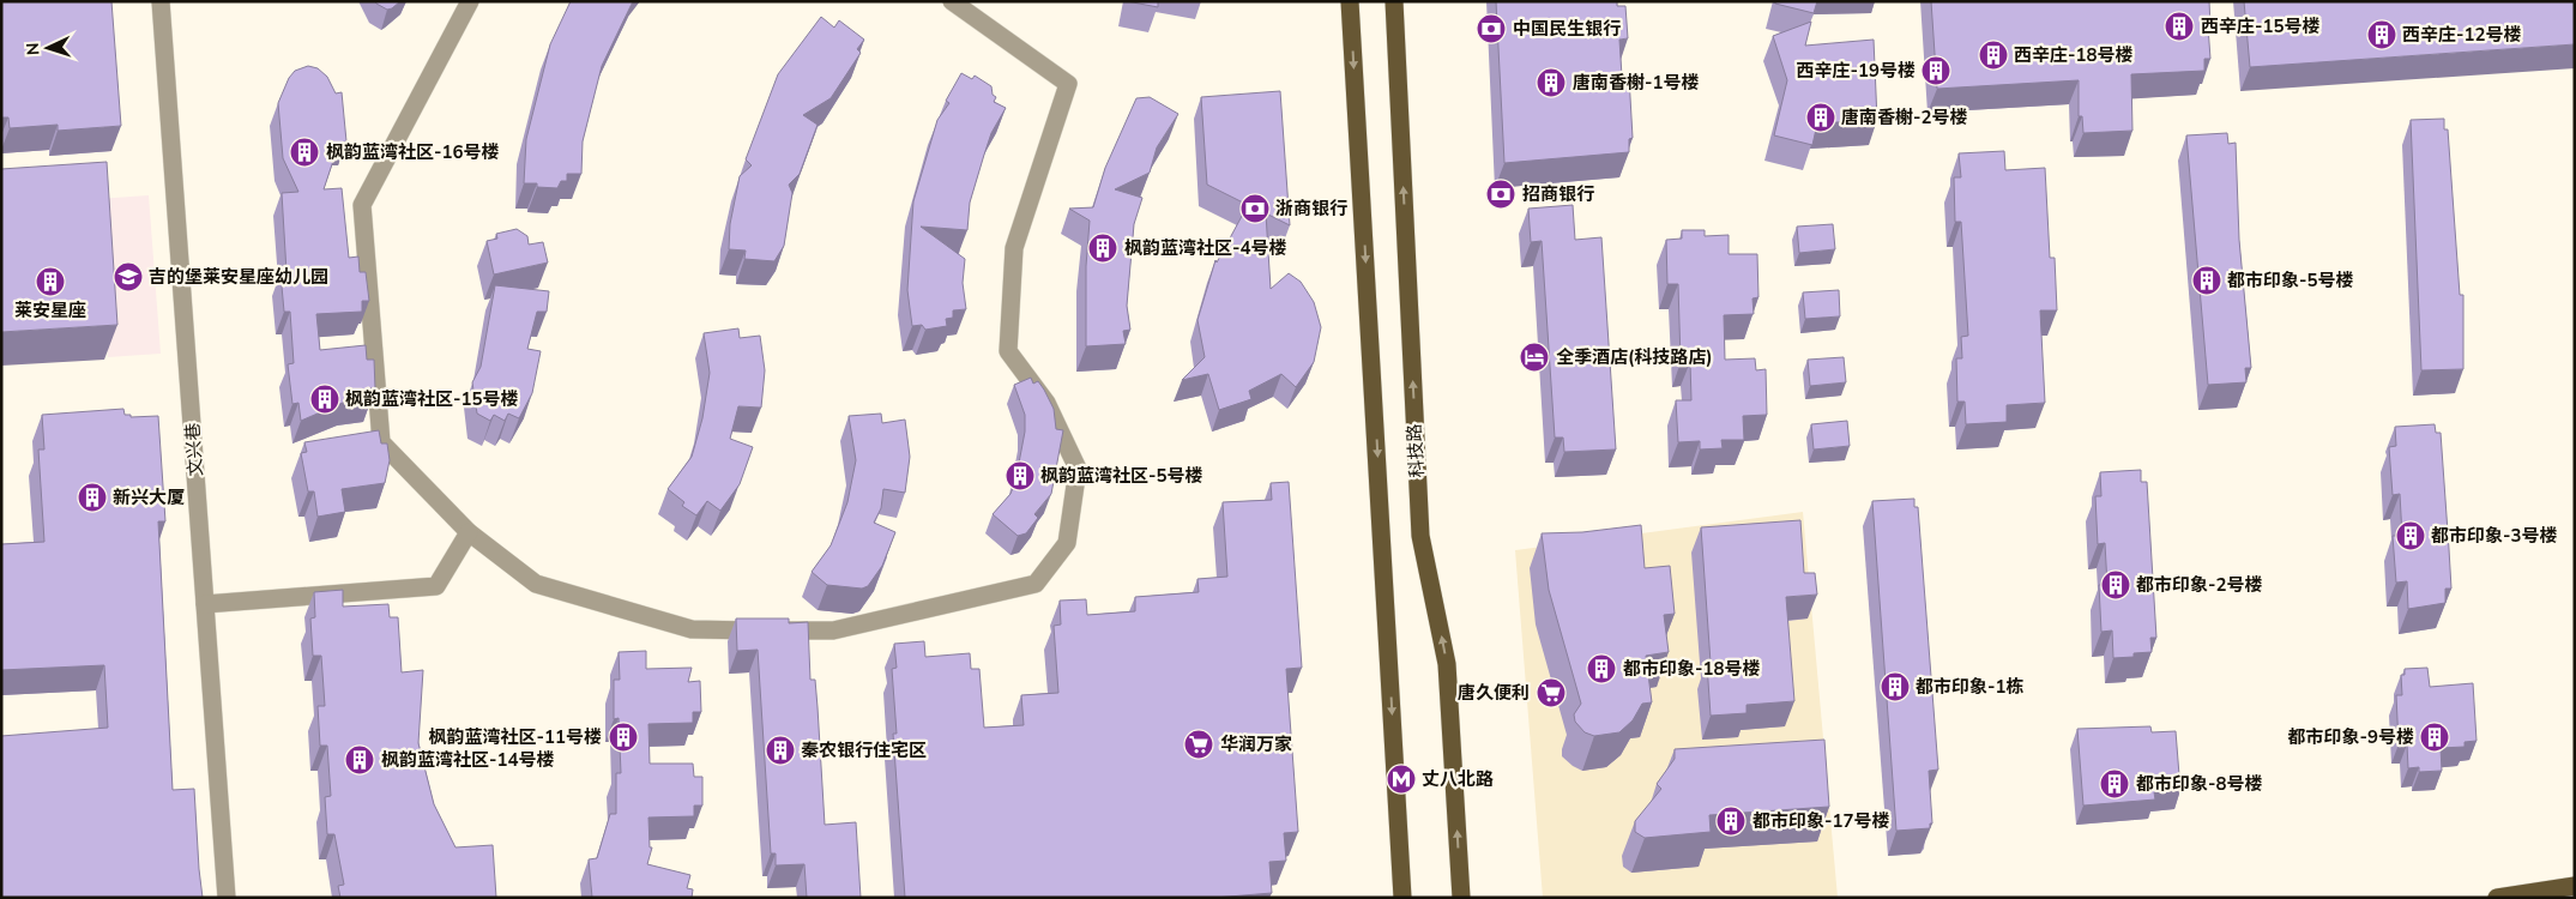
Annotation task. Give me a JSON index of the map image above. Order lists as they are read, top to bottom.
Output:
{
  "streets": {
    "main road": ["科技路"],
    "street": ["文兴巷"]
  },
  "places": {
    "building": [
      "西辛庄-15号楼",
      "西辛庄-12号楼",
      "西辛庄-18号楼",
      "西辛庄-19号楼",
      "唐南香榭-1号楼",
      "唐南香榭-2号楼",
      "枫韵蓝湾社区-16号楼",
      "枫韵蓝湾社区-4号楼",
      "都市印象-5号楼",
      "莱安星座",
      "枫韵蓝湾社区-15号楼",
      "枫韵蓝湾社区-5号楼",
      "新兴大厦",
      "都市印象-3号楼",
      "都市印象-2号楼",
      "都市印象-18号楼",
      "都市印象-1栋",
      "枫韵蓝湾社区-11号楼",
      "都市印象-9号楼",
      "秦农银行住宅区",
      "枫韵蓝湾社区-14号楼",
      "都市印象-8号楼",
      "都市印象-17号楼"
    ],
    "bank": ["中国民生银行", "招商银行", "浙商银行"],
    "school or university": ["吉的堡莱安星座幼儿园"],
    "hotel": ["全季酒店(科技路店)"],
    "supermarket": ["唐久便利", "华润万家"],
    "metro station": ["丈八北路"]
  },
  "north": "left"
}
